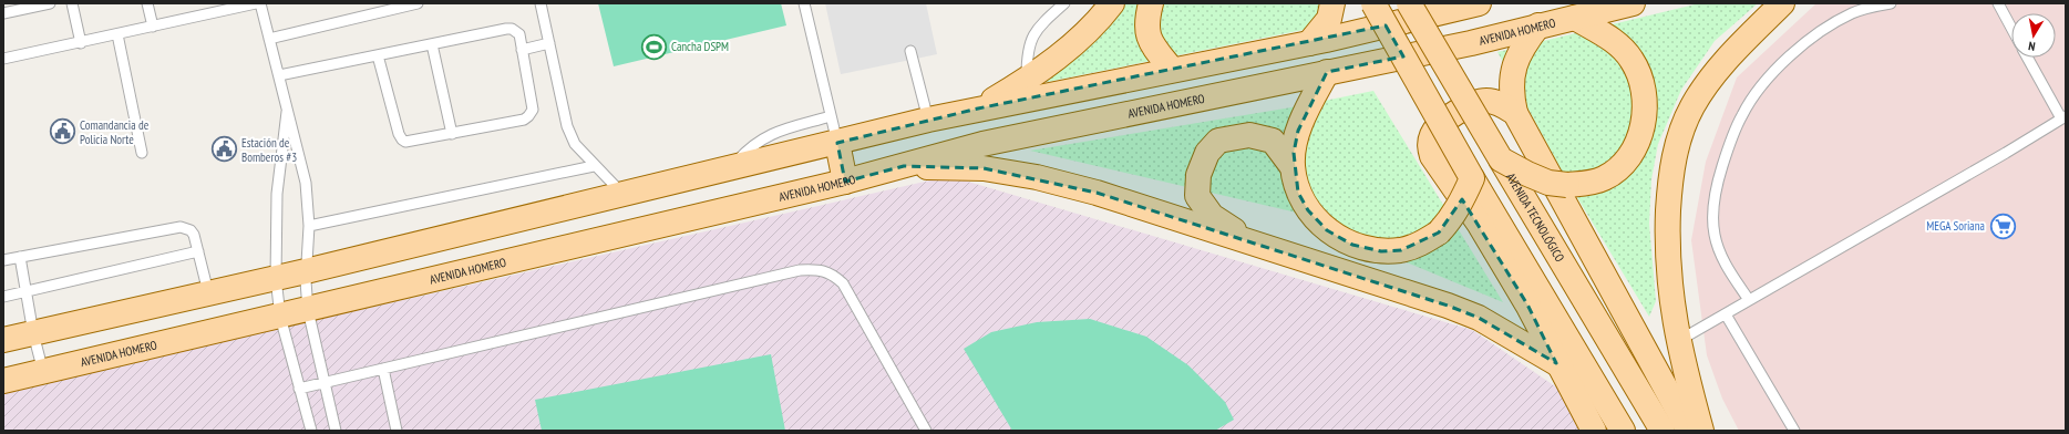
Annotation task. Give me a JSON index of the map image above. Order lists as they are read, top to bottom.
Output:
{
  "streets": {
    "main road": ["AVENIDA HOMERO", "AVENIDA TECNOLÓGICO"]
  },
  "places": {
    "sports": ["Cancha DSPM"],
    "public building": ["Comandancia de Policia Norte", "Estación de Bomberos #3"],
    "supermarket": ["MEGA Soriana"]
  },
  "north": "bottom"
}
